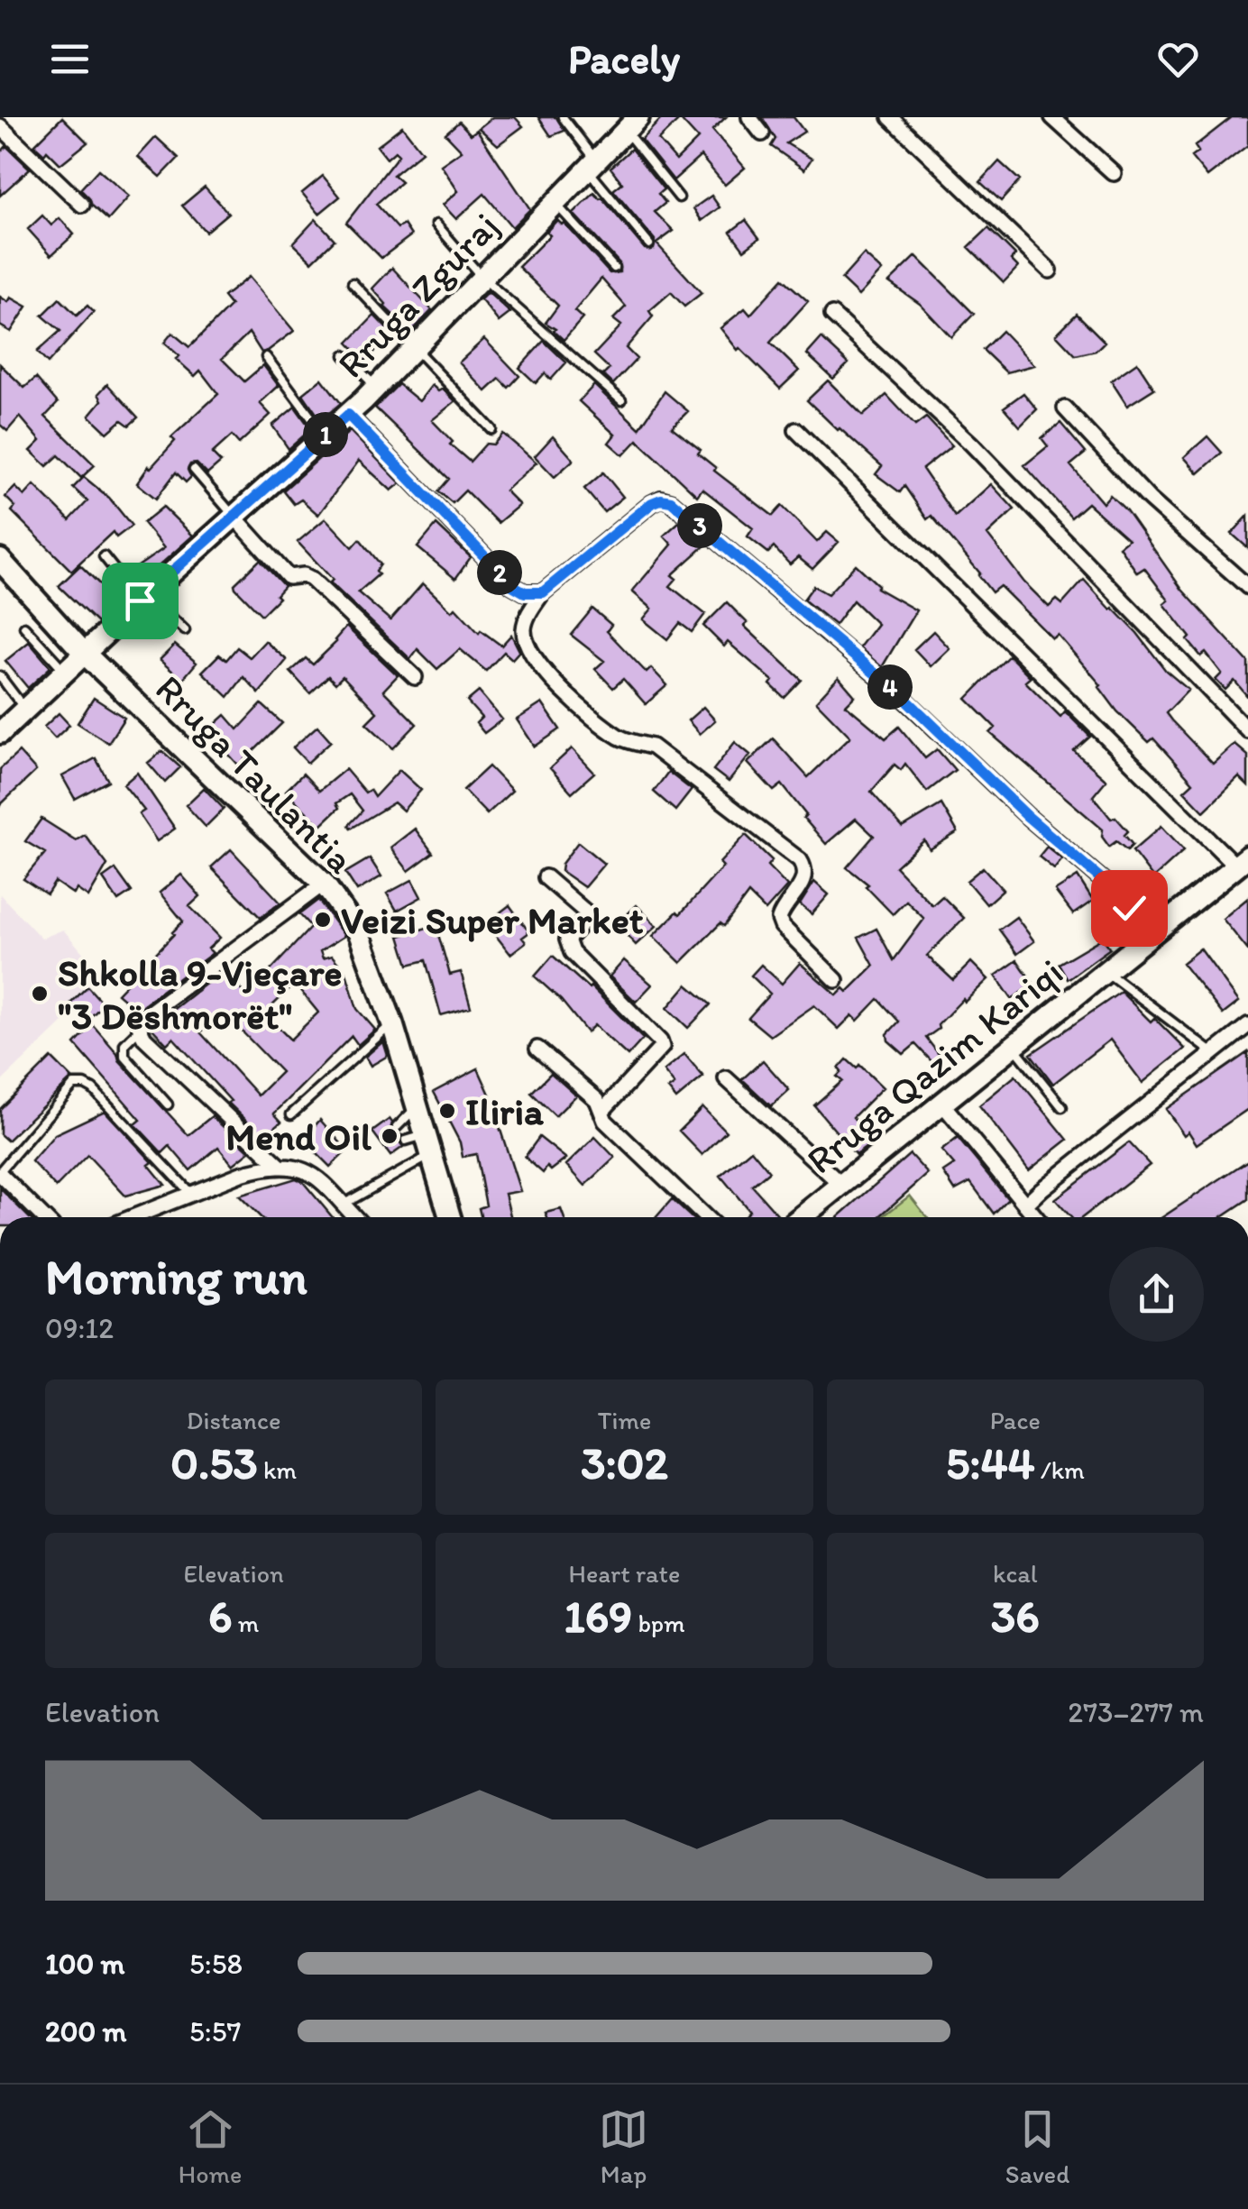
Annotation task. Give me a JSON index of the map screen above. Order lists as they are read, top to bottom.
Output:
{
  "streets": {
    "street": ["Rruga Zguraj", "Rruga Taulantia", "Rruga Qazim Kariqi"]
  },
  "crossings": [
    ["Rruga Zguraj", "Rruga Taulantia"]
  ],
  "places": [
    "Veizi Super Market",
    "Shkolla 9-Vjeçare \"3 Dëshmorët\"",
    "Iliria",
    "Mend Oil"
  ],
  "page": {
    "header": "Pacely",
    "pins": [
      "1",
      "3",
      "2",
      "4"
    ],
    "heading": ["Morning run", "09:12"],
    "stats": [
      ["Distance", "0.53 km"],
      ["Time", "3:02"],
      ["Pace", "5:44 /km"],
      ["Elevation", "6 m"],
      ["Heart rate", "169 bpm"],
      ["kcal", "36"]
    ],
    "chart": ["Elevation", "273–277 m"],
    "list": [
      {
        "name": "100 m",
        "note": "5:58"
      },
      {
        "name": "200 m",
        "note": "5:57"
      }
    ],
    "tabs": ["Home", "Map", "Saved"]
  }
}
